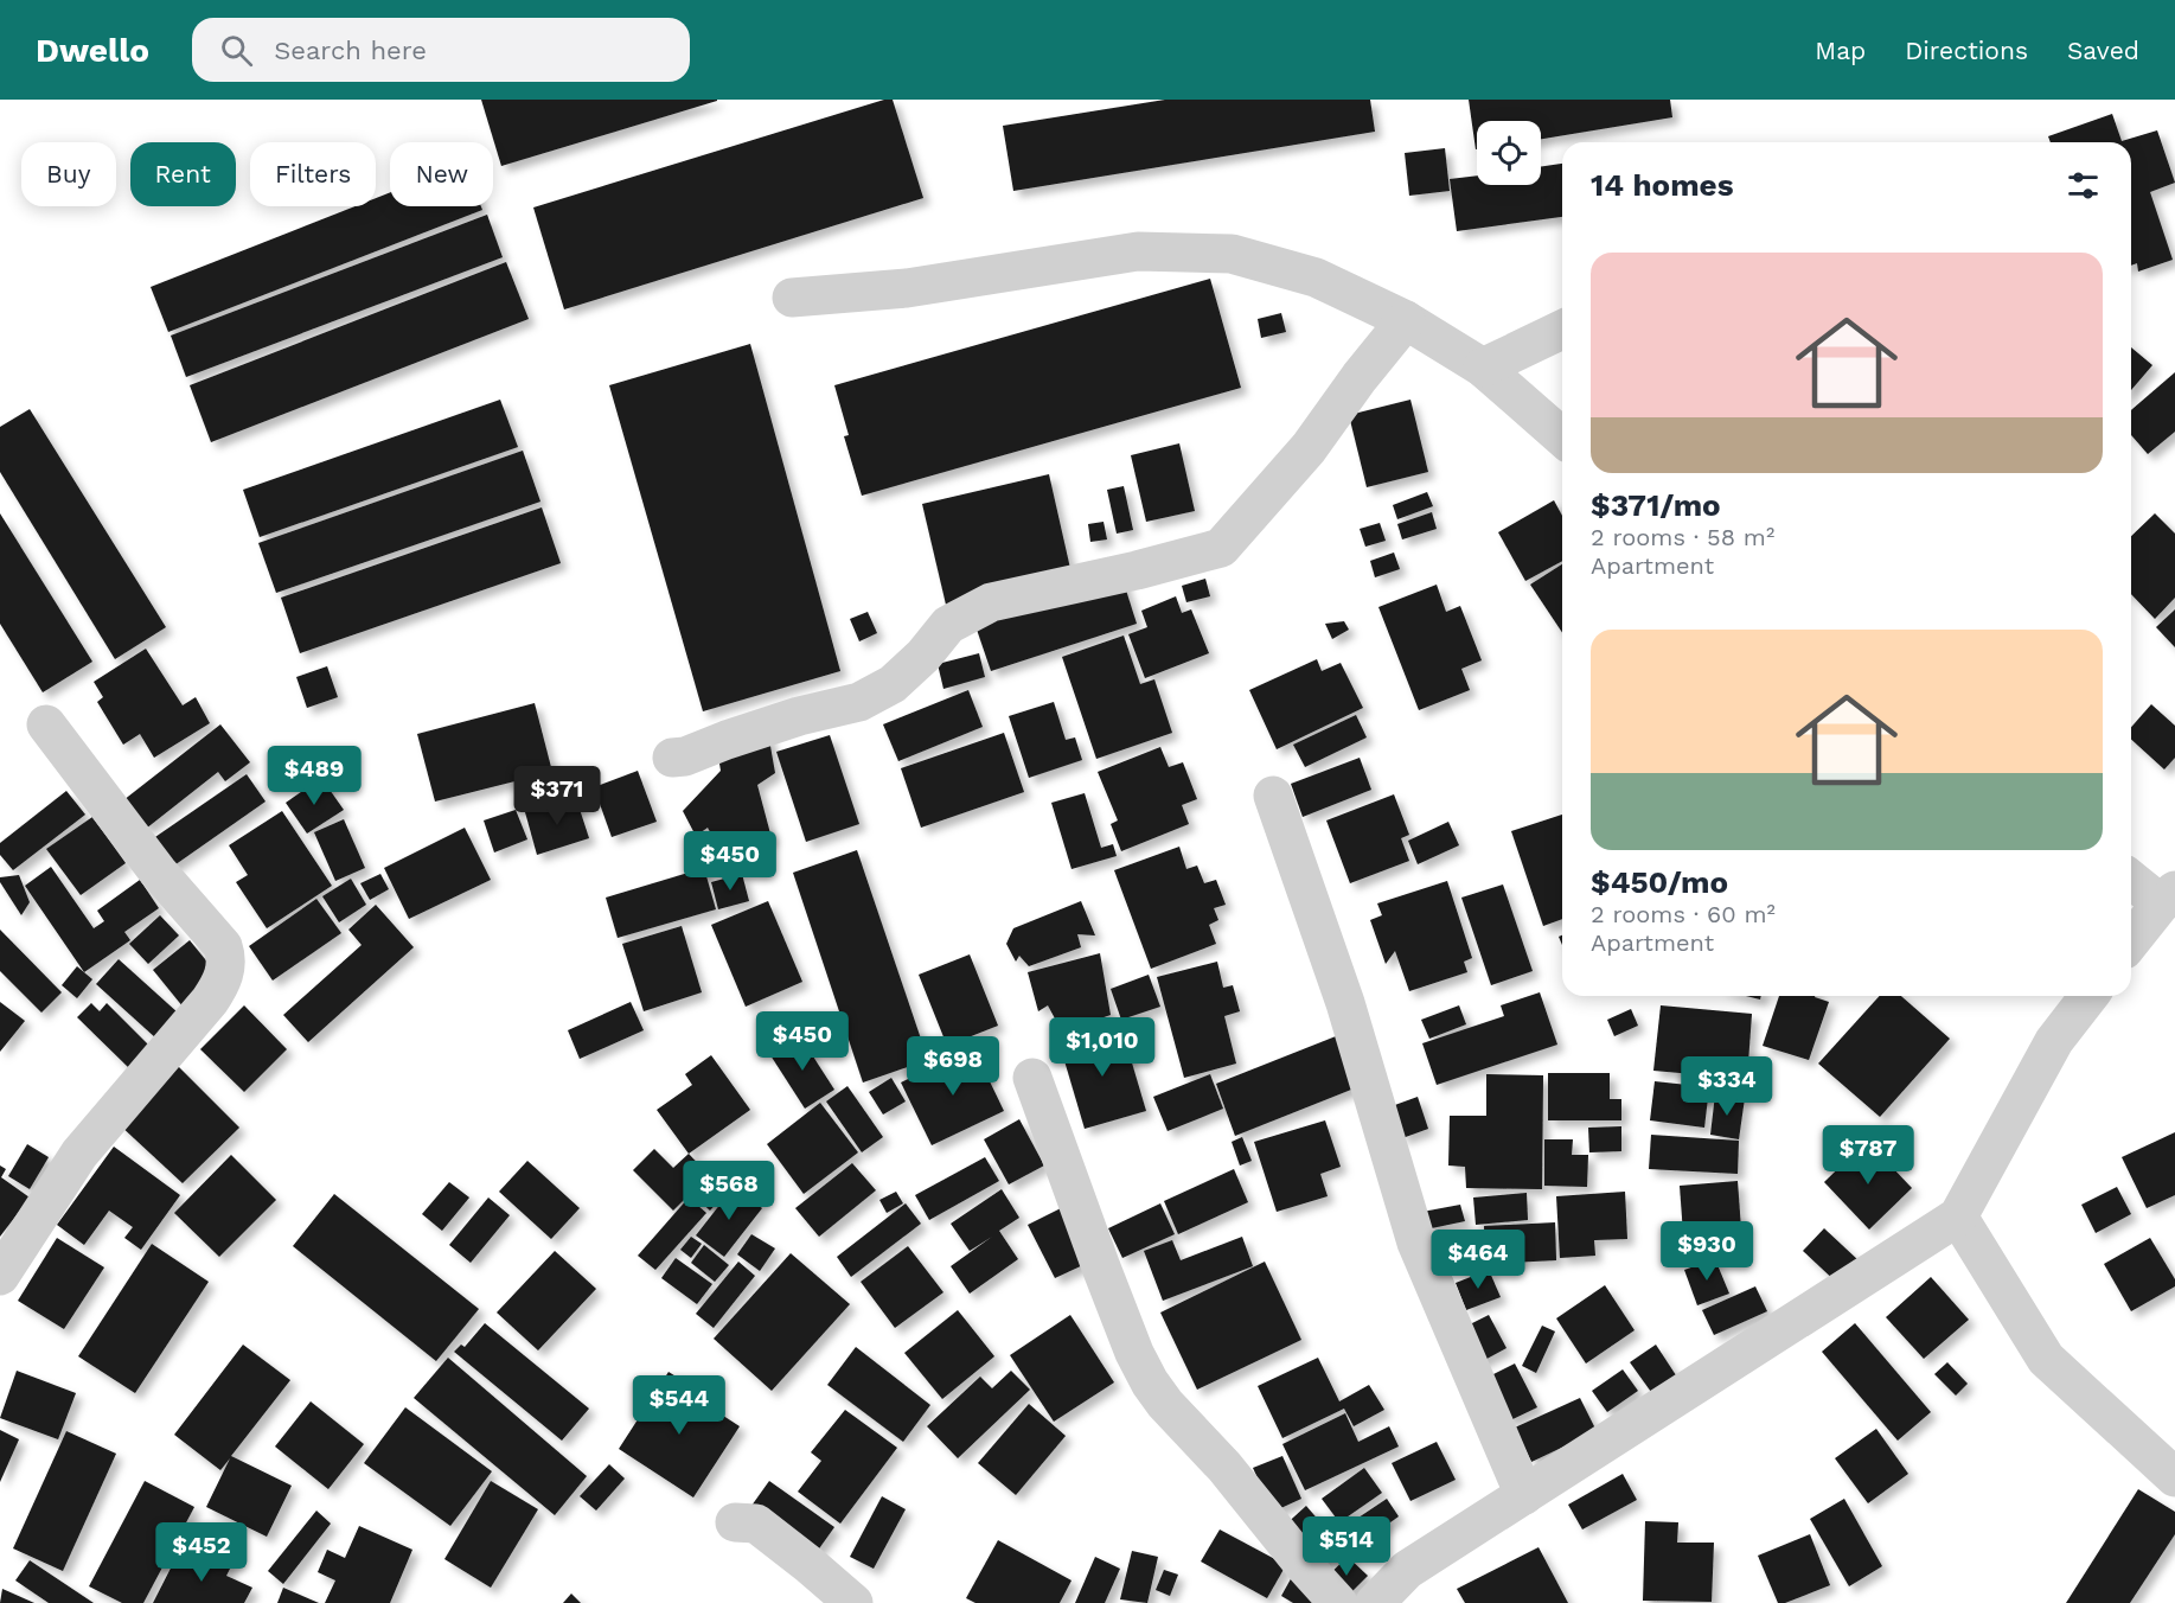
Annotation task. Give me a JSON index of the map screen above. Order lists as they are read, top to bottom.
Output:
{
  "page": {
    "header": "Dwello",
    "search": "Search here",
    "nav": ["Map", "Directions", "Saved"],
    "chip": [
      "Buy",
      "Rent",
      "Filters",
      "New"
    ],
    "heading": "14 homes",
    "list": [
      {
        "name": "$371/mo",
        "note": "2 rooms · 58 m² · Apartment"
      },
      {
        "name": "$450/mo",
        "note": "2 rooms · 60 m² · Apartment"
      }
    ],
    "price": [
      "$489",
      "$371",
      "$450",
      "$450",
      "$1,010",
      "$698",
      "$334",
      "$787",
      "$568",
      "$930",
      "$464",
      "$544",
      "$514",
      "$452"
    ]
  }
}
